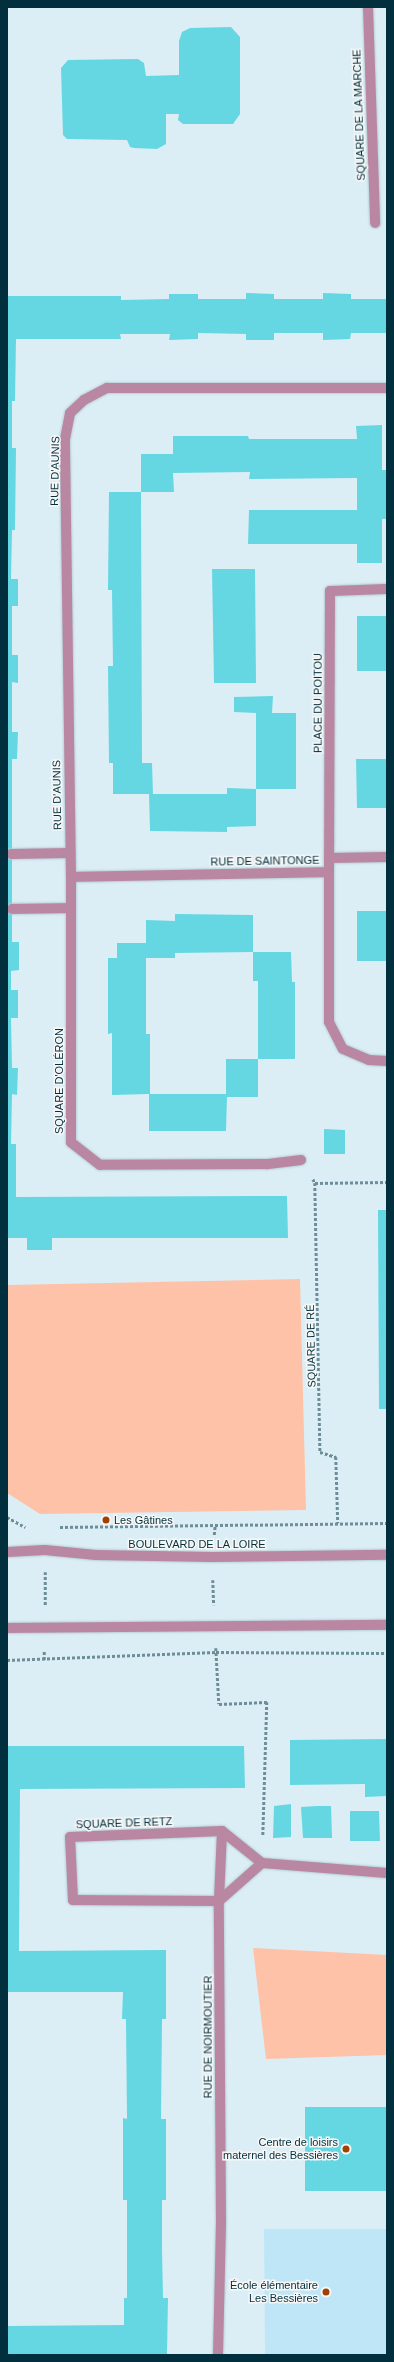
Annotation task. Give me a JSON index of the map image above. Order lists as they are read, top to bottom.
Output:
{
  "streets": {
    "street": [
      "SQUARE DE LA MARCHE",
      "RUE D'AUNIS",
      "PLACE DU POITOU",
      "RUE DE SAINTONGE",
      "SQUARE D'OLÉRON",
      "BOULEVARD DE LA LOIRE",
      "SQUARE DE RETZ",
      "RUE DE NOIRMOUTIER"
    ],
    "path": ["SQUARE DE RÉ"]
  },
  "crossings": [
    ["RUE D'AUNIS", "SQUARE D'OLÉRON"],
    ["PLACE DU POITOU", "RUE DE SAINTONGE"],
    ["RUE DE SAINTONGE", "SQUARE D'OLÉRON"],
    ["SQUARE DE RETZ", "RUE DE NOIRMOUTIER"]
  ],
  "places": ["Les Gâtines", "Centre de loisirs maternel des Bessières", "École élémentaire Les Bessières"]
}
